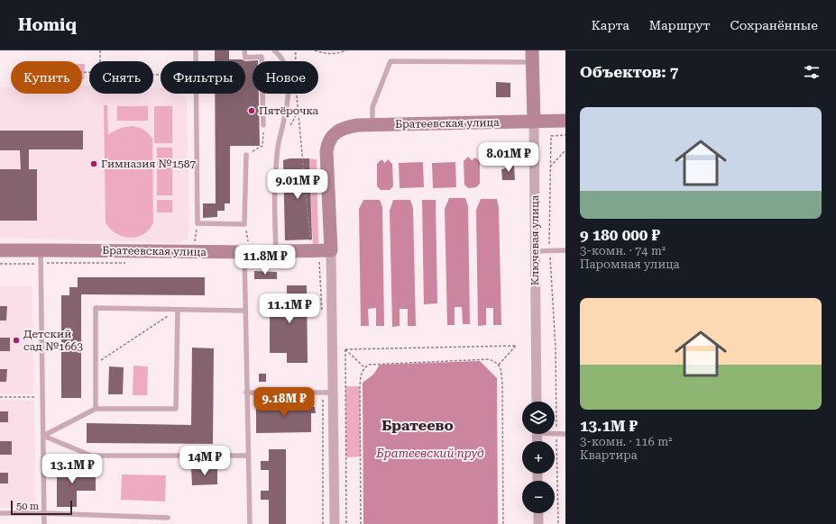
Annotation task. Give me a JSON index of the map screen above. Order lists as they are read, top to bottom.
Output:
{
  "streets": {
    "street": ["Братеевская улица", "Ключевая улица"]
  },
  "crossings": [
    ["Братеевская улица", "Ключевая улица"]
  ],
  "districts": ["Братеево"],
  "water": ["Братеевский пруд"],
  "places": ["Пятёрочка", "Гимназия №1587", "Детский сад №1663"],
  "scale_bar": "50 m",
  "page": {
    "header": "Homiq",
    "nav": ["Карта", "Маршрут", "Сохранённые"],
    "heading": "Объектов: 7",
    "chip": [
      "Купить",
      "Снять",
      "Фильтры",
      "Новое"
    ],
    "list": [
      {
        "name": "9 180 000 ₽",
        "note": "3-комн. · 74 m² · Паромная улица"
      },
      {
        "name": "13.1M ₽",
        "note": "3-комн. · 116 m² · Квартира"
      }
    ],
    "price": [
      "8.01M ₽",
      "9.01M ₽",
      "11.8M ₽",
      "11.1M ₽",
      "9.18M ₽",
      "14M ₽",
      "13.1M ₽"
    ],
    "map_buttons": ["+", "−"],
    "scale": "50 m"
  }
}
